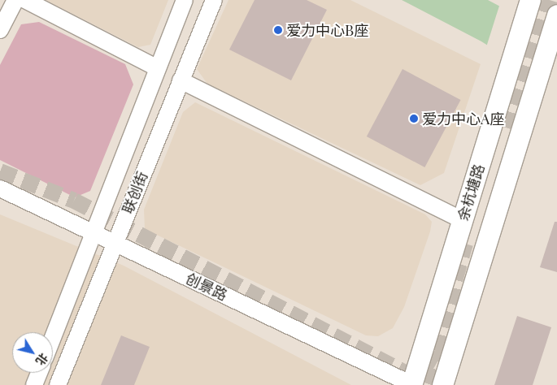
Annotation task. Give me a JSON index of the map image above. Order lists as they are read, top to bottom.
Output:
{
  "streets": {
    "main road": ["余杭塘路"],
    "street": ["联创街", "创景路"]
  },
  "crossings": [
    ["联创街", "创景路"],
    ["余杭塘路", "创景路"]
  ],
  "places": ["爱力中心B座", "爱力中心A座"],
  "north": "bottom right"
}
